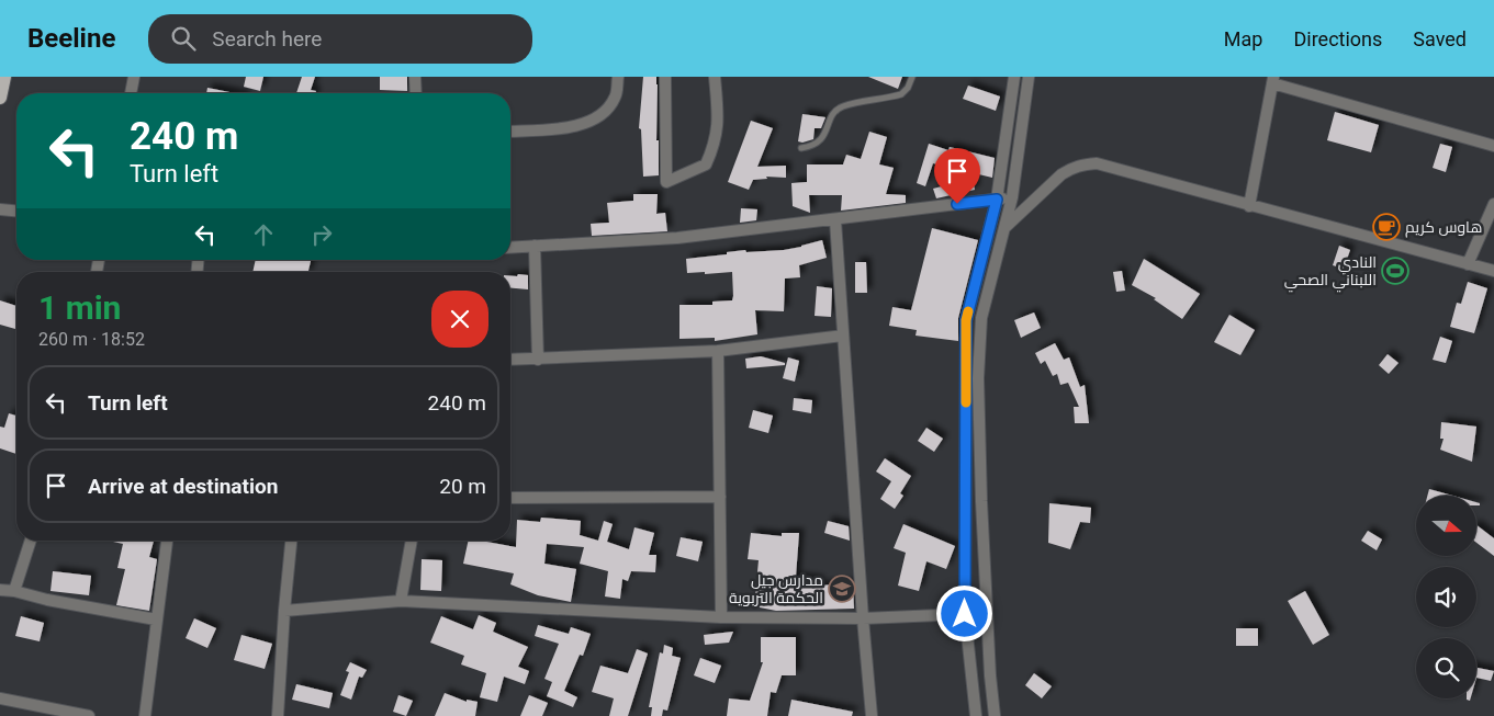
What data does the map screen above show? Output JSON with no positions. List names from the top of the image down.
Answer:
{
  "places": {
    "cafe": ["هاوس كريم"],
    "sports": ["النادي اللبناني الصحي"],
    "school or university": ["مدارس جيل الحكمة التربوية"]
  },
  "north": "right",
  "page": {
    "header": "Beeline",
    "search": "Search here",
    "nav": ["Map", "Directions", "Saved"],
    "turn": ["240 m", "Turn left"],
    "heading": ["1 min", "260 m · 18:52"],
    "list": [
      {
        "name": "Turn left",
        "value": "240 m"
      },
      {
        "name": "Arrive at destination",
        "value": "20 m"
      }
    ]
  }
}
